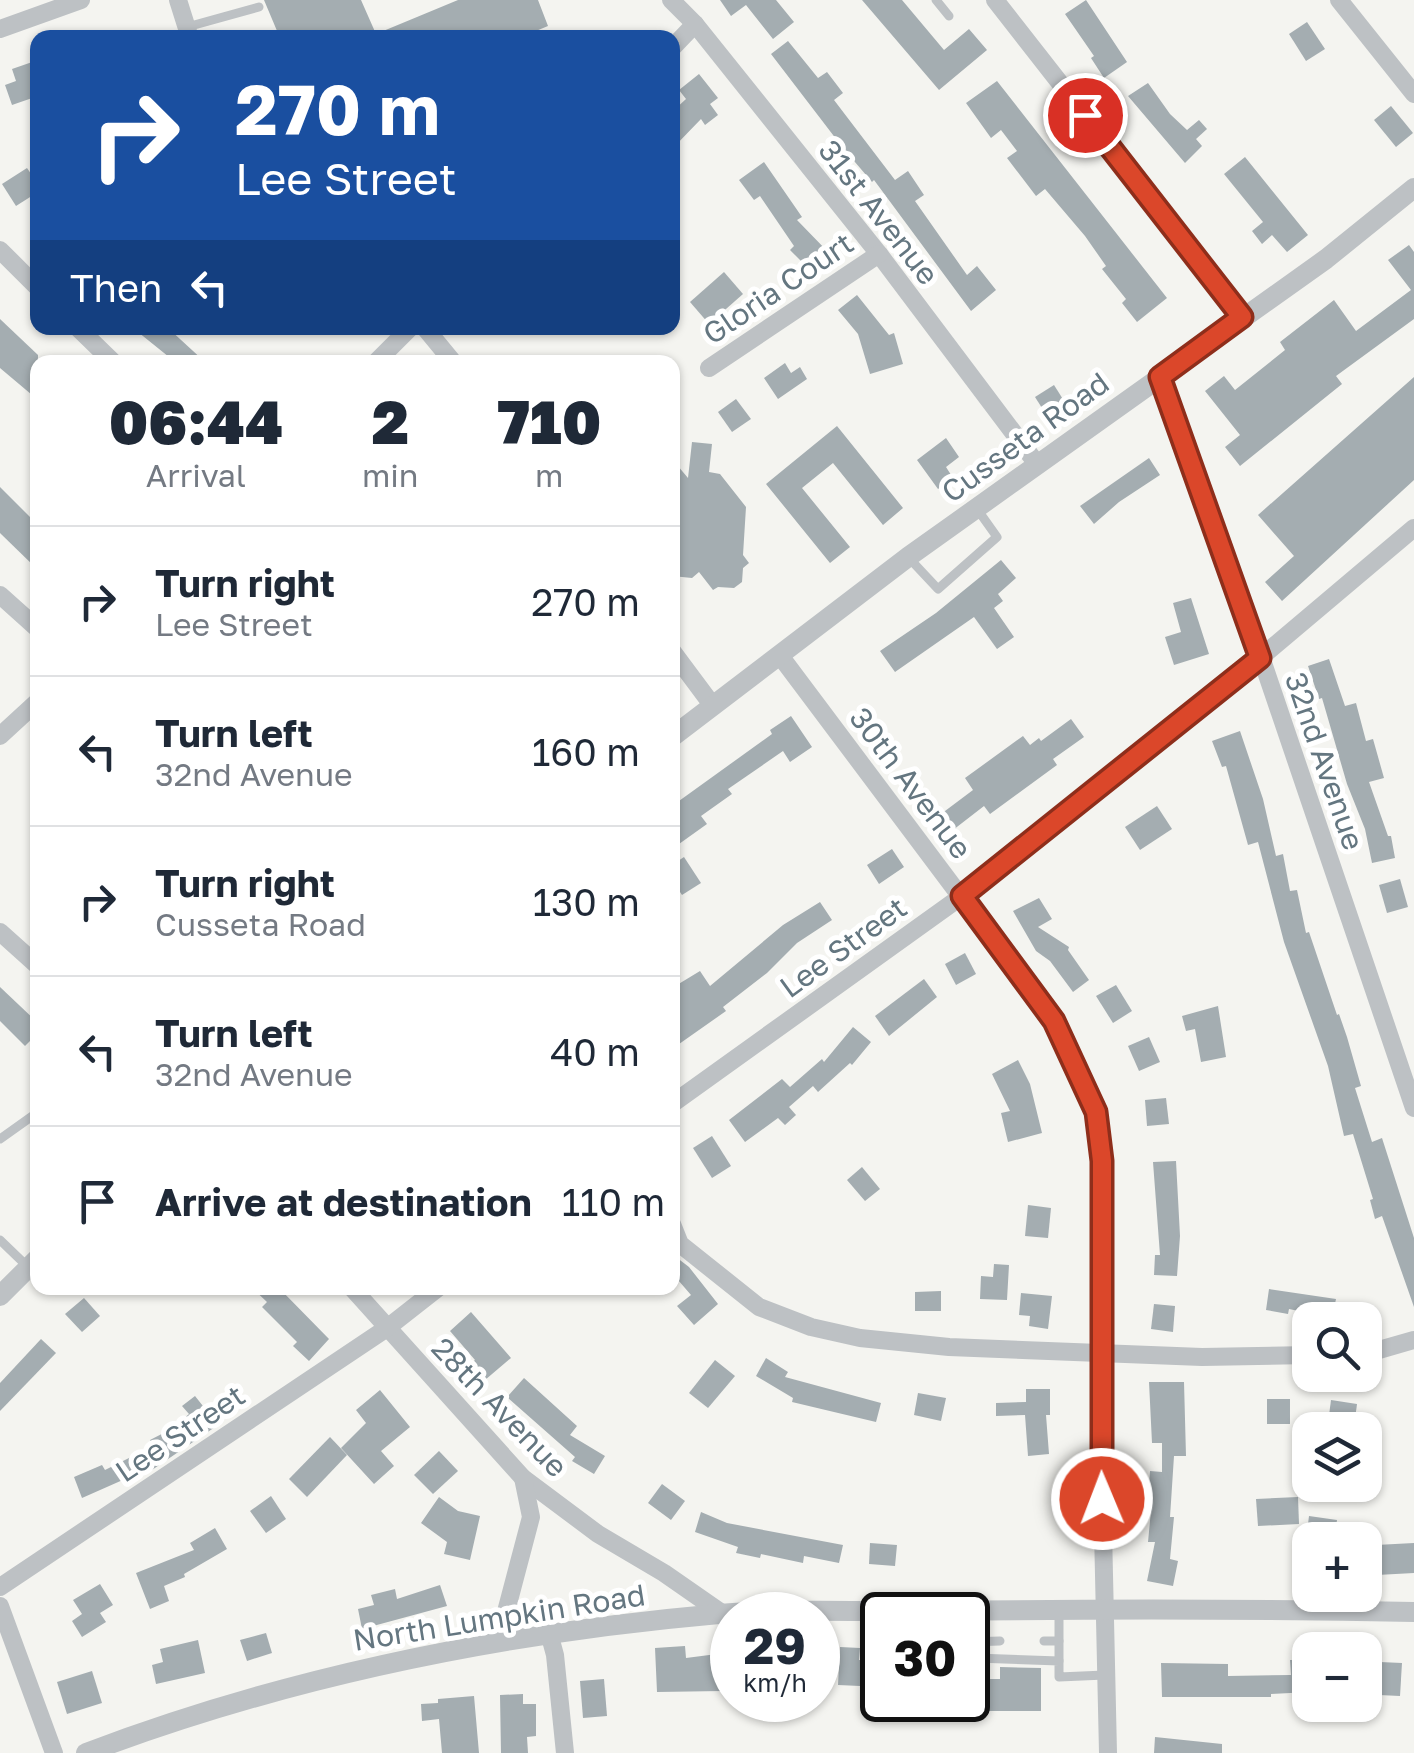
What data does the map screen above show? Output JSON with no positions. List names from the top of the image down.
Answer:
{
  "streets": {
    "street": [
      "31st Avenue",
      "Gloria Court",
      "Cusseta Road",
      "32nd Avenue",
      "30th Avenue",
      "Lee Street",
      "28th Avenue",
      "North Lumpkin Road"
    ]
  },
  "crossings": [
    ["31st Avenue", "Gloria Court"],
    ["31st Avenue", "Cusseta Road"],
    ["Cusseta Road", "32nd Avenue"],
    ["Cusseta Road", "30th Avenue"],
    ["32nd Avenue", "Lee Street"],
    ["30th Avenue", "Lee Street"],
    ["30th Avenue", "North Lumpkin Road"],
    ["Lee Street", "28th Avenue"]
  ],
  "page": {
    "turn": ["270 m", "Lee Street"],
    "then": "Then",
    "eta": [
      "06:44",
      "Arrival",
      "2",
      "min",
      "710",
      "m"
    ],
    "list": [
      {
        "name": "Turn right",
        "note": "Lee Street",
        "value": "270 m"
      },
      {
        "name": "Turn left",
        "note": "32nd Avenue",
        "value": "160 m"
      },
      {
        "name": "Turn right",
        "note": "Cusseta Road",
        "value": "130 m"
      },
      {
        "name": "Turn left",
        "note": "32nd Avenue",
        "value": "40 m"
      },
      {
        "name": "Arrive at destination",
        "value": "110 m"
      }
    ],
    "map_buttons": ["+", "−"],
    "speed": "29 km/h",
    "limit": "30"
  }
}
